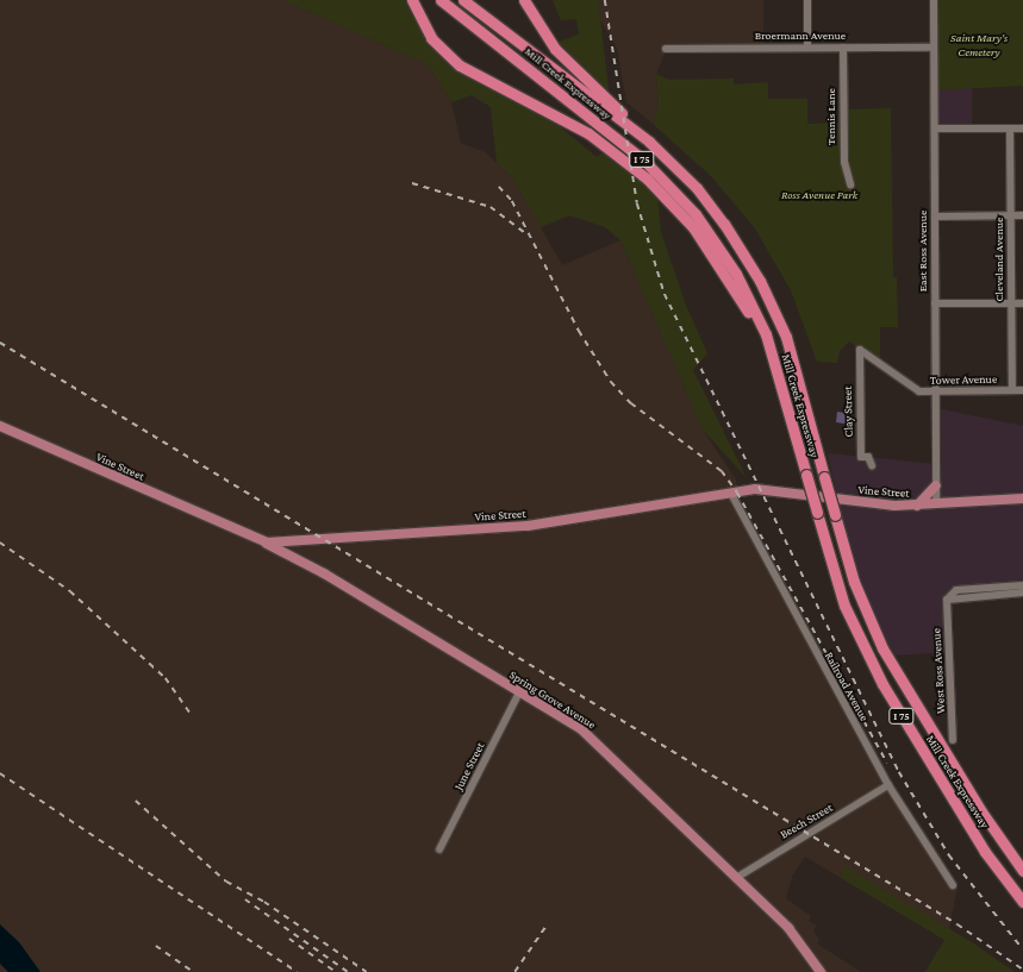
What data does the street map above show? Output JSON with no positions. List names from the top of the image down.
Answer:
{
  "streets": {
    "highway": ["Mill Creek Expressway", "I 75"],
    "main road": ["Vine Street", "Spring Grove Avenue"],
    "street": [
      "Broermann Avenue",
      "Tennis Lane",
      "East Ross Avenue",
      "Cleveland Avenue",
      "Tower Avenue",
      "Clay Street",
      "West Ross Avenue",
      "Railroad Avenue",
      "June Street",
      "Beech Street"
    ]
  },
  "crossings": [
    ["Broermann Avenue", "Tennis Lane"],
    ["Broermann Avenue", "East Ross Avenue"],
    ["East Ross Avenue", "Tower Avenue"],
    ["East Ross Avenue", "Vine Street"],
    ["Cleveland Avenue", "Tower Avenue"],
    ["Tower Avenue", "Clay Street"],
    ["Vine Street", "Railroad Avenue"],
    ["Vine Street", "Spring Grove Avenue"],
    ["Railroad Avenue", "Beech Street"],
    ["Spring Grove Avenue", "June Street"],
    ["Spring Grove Avenue", "Beech Street"]
  ],
  "parks": ["Saint Mary’s Cemetery", "Ross Avenue Park"]
}
